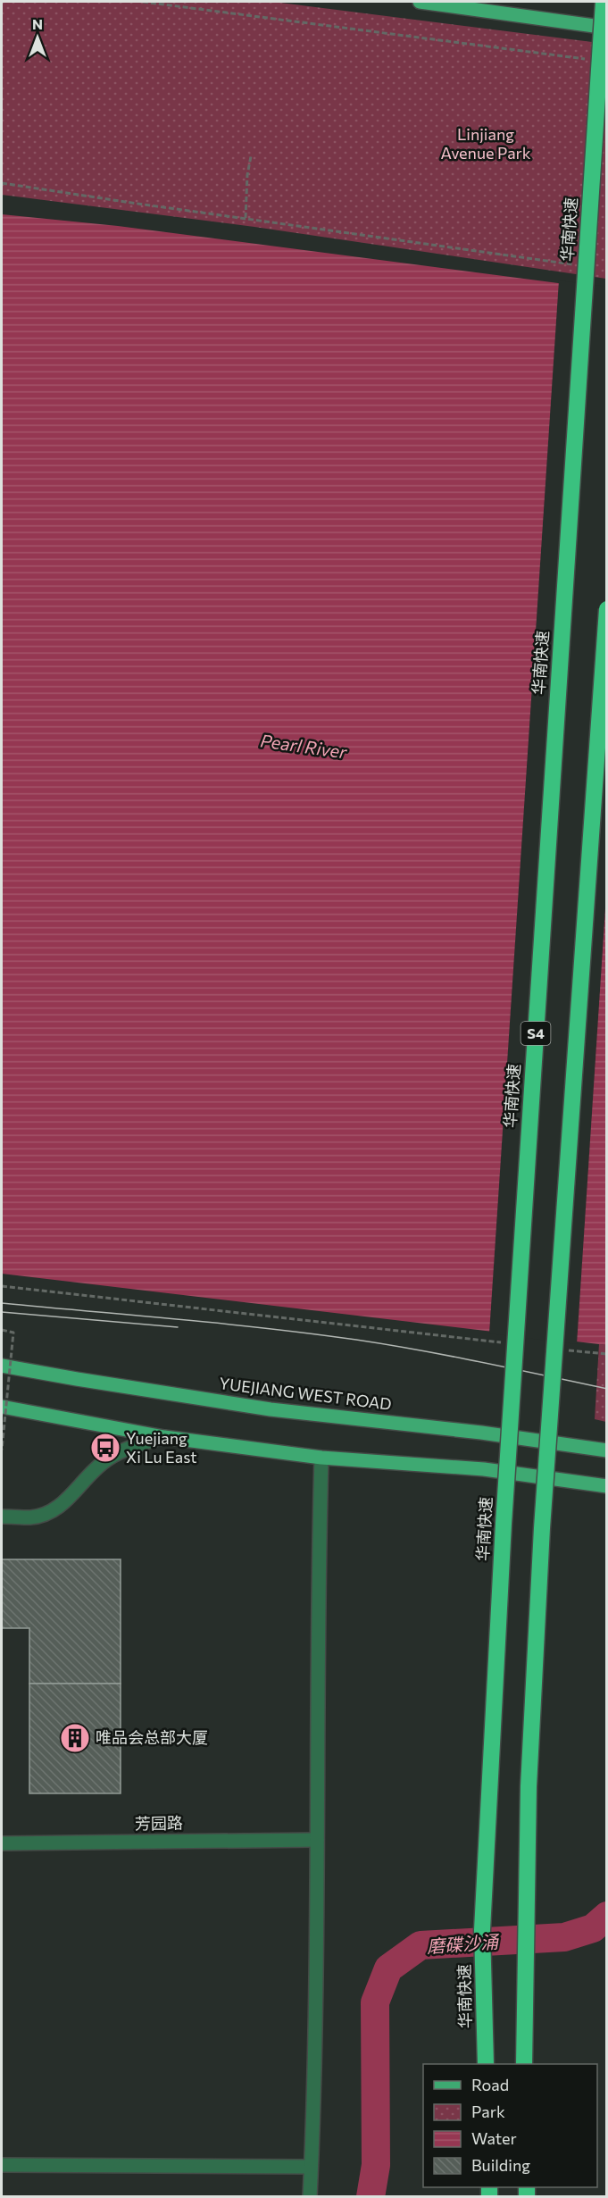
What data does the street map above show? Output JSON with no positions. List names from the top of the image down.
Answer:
{
  "streets": {
    "highway": ["华南快速", "S4"],
    "main road": ["YUEJIANG WEST ROAD"],
    "street": ["芳园路"]
  },
  "water": ["Pearl River", "磨碟沙涌"],
  "parks": ["Linjiang Avenue Park"],
  "places": {
    "bus stop": ["Yuejiang Xi Lu East"],
    "building": ["唯品会总部大厦"]
  },
  "legend": [
    "Road",
    "Park",
    "Water",
    "Building"
  ],
  "north": "top"
}
